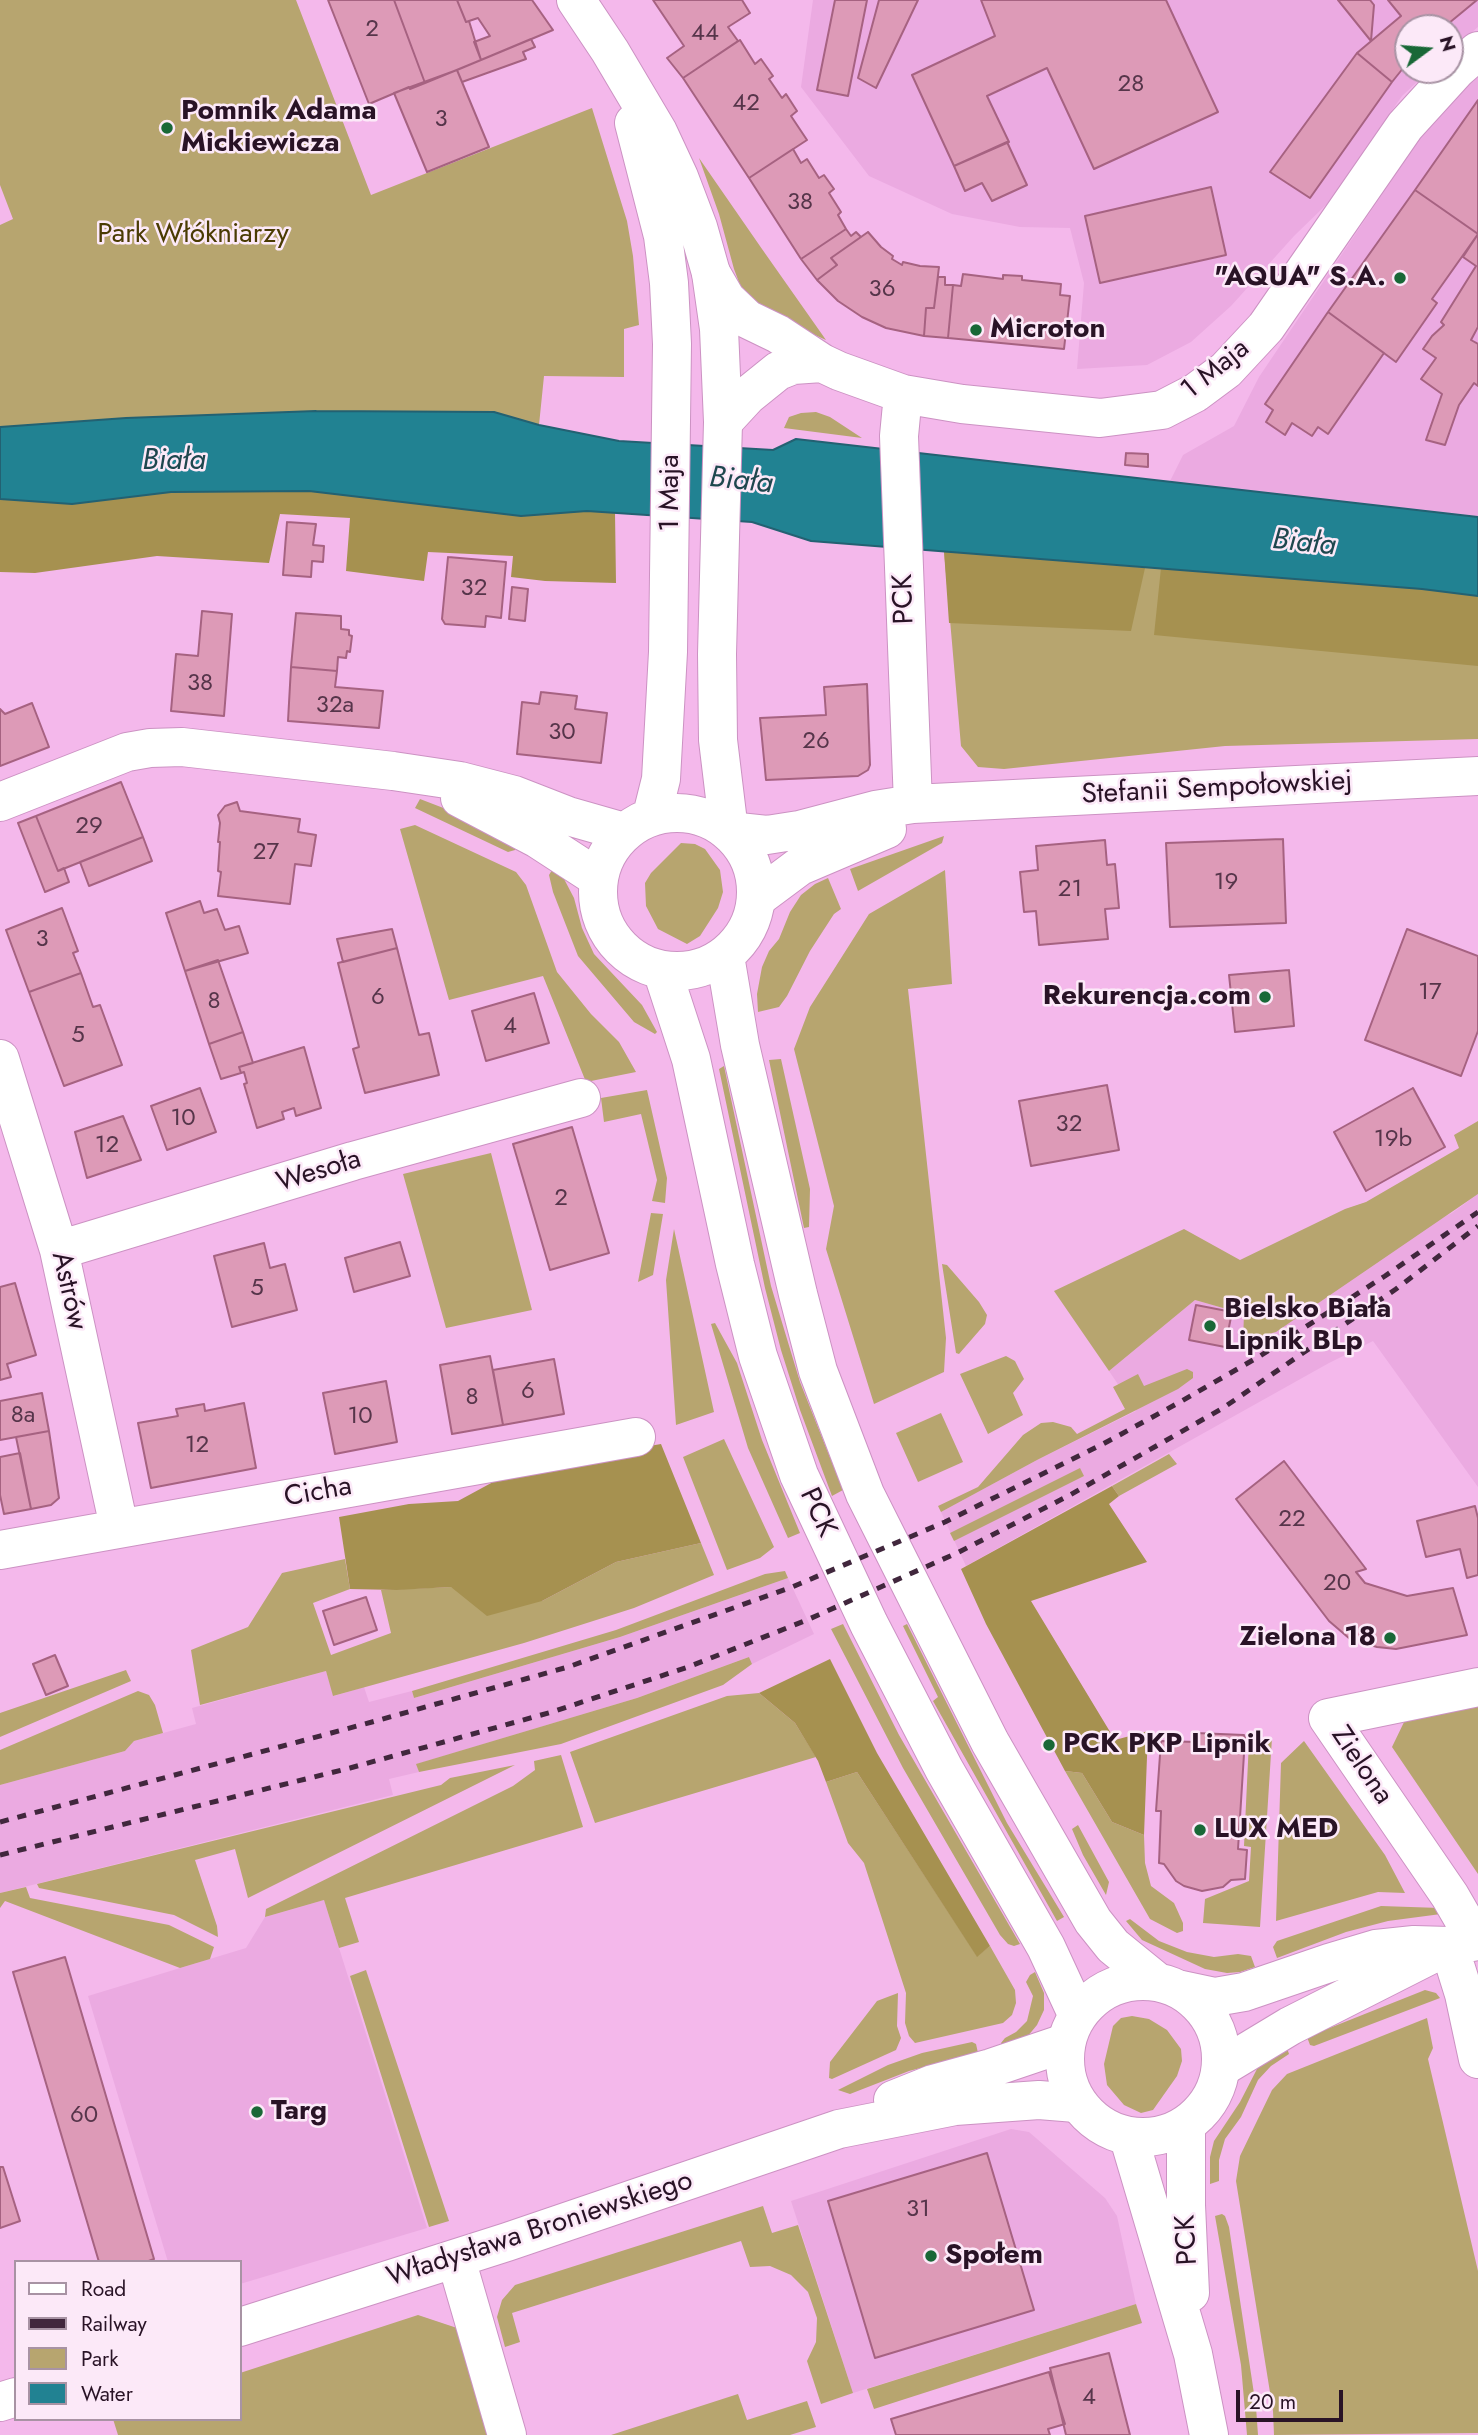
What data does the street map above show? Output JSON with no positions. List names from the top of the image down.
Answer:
{
  "streets": {
    "street": [
      "1 Maja",
      "PCK",
      "Stefanii Sempołowskiej",
      "Wesoła",
      "Astrów",
      "Cicha",
      "Zielona",
      "Władysława Broniewskiego"
    ]
  },
  "crossings": [
    ["1 Maja", "PCK"],
    ["1 Maja", "Stefanii Sempołowskiej"],
    ["PCK", "Stefanii Sempołowskiej"],
    ["PCK", "Władysława Broniewskiego"],
    ["Wesoła", "Astrów"],
    ["Astrów", "Cicha"]
  ],
  "water": ["Biała"],
  "parks": ["Park Włókniarzy"],
  "places": [
    "Pomnik Adama Mickiewicza",
    "\"AQUA\" S.A.",
    "Microton",
    "Rekurencja.com",
    "Bielsko Biała Lipnik BLp",
    "Zielona 18",
    "PCK PKP Lipnik",
    "LUX MED",
    "Targ",
    "Społem"
  ],
  "house_numbers": [
    "2",
    "44",
    "28",
    "42",
    "3",
    "38",
    "36",
    "32",
    "38",
    "32a",
    "30",
    "26",
    "29",
    "27",
    "19",
    "21",
    "3",
    "17",
    "6",
    "8",
    "4",
    "5",
    "10",
    "32",
    "19b",
    "12",
    "2",
    "5",
    "6",
    "8",
    "8a",
    "10",
    "12",
    "22",
    "20",
    "60",
    "31",
    "4"
  ],
  "legend": [
    "Road",
    "Railway",
    "Park",
    "Water"
  ],
  "scale_bar": "20 m",
  "north": "right"
}
